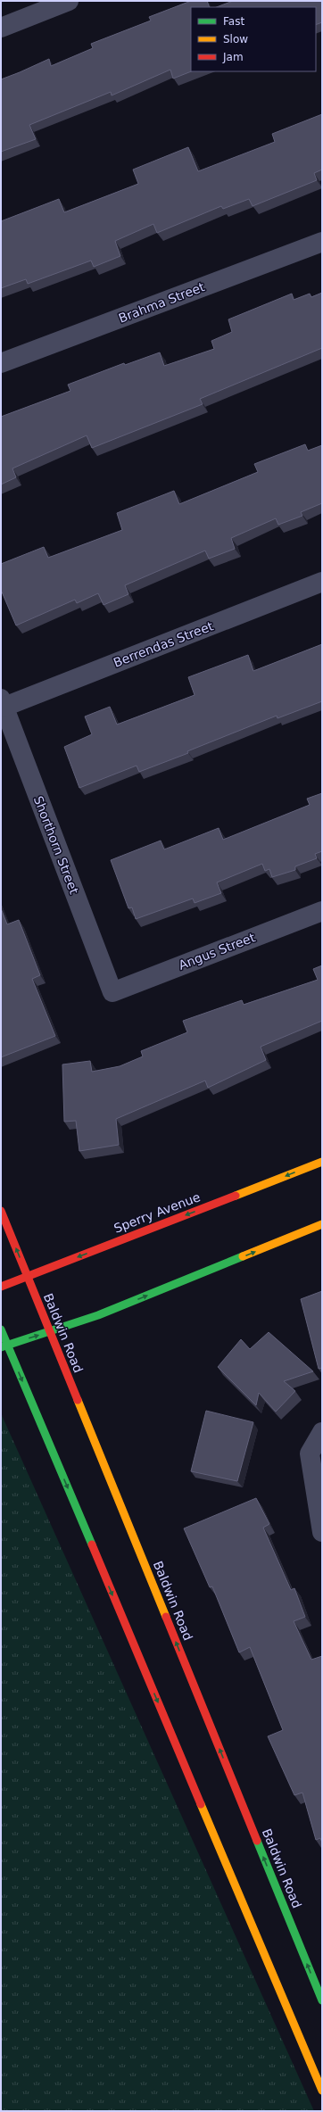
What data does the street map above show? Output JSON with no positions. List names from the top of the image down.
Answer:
{
  "streets": {
    "main road": ["Sperry Avenue", "Baldwin Road"],
    "street": [
      "Brahma Street",
      "Berrendas Street",
      "Shorthorn Street",
      "Angus Street"
    ]
  },
  "crossings": [
    ["Berrendas Street", "Shorthorn Street"],
    ["Shorthorn Street", "Angus Street"],
    ["Sperry Avenue", "Baldwin Road"]
  ],
  "legend": ["Fast", "Slow", "Jam"]
}
